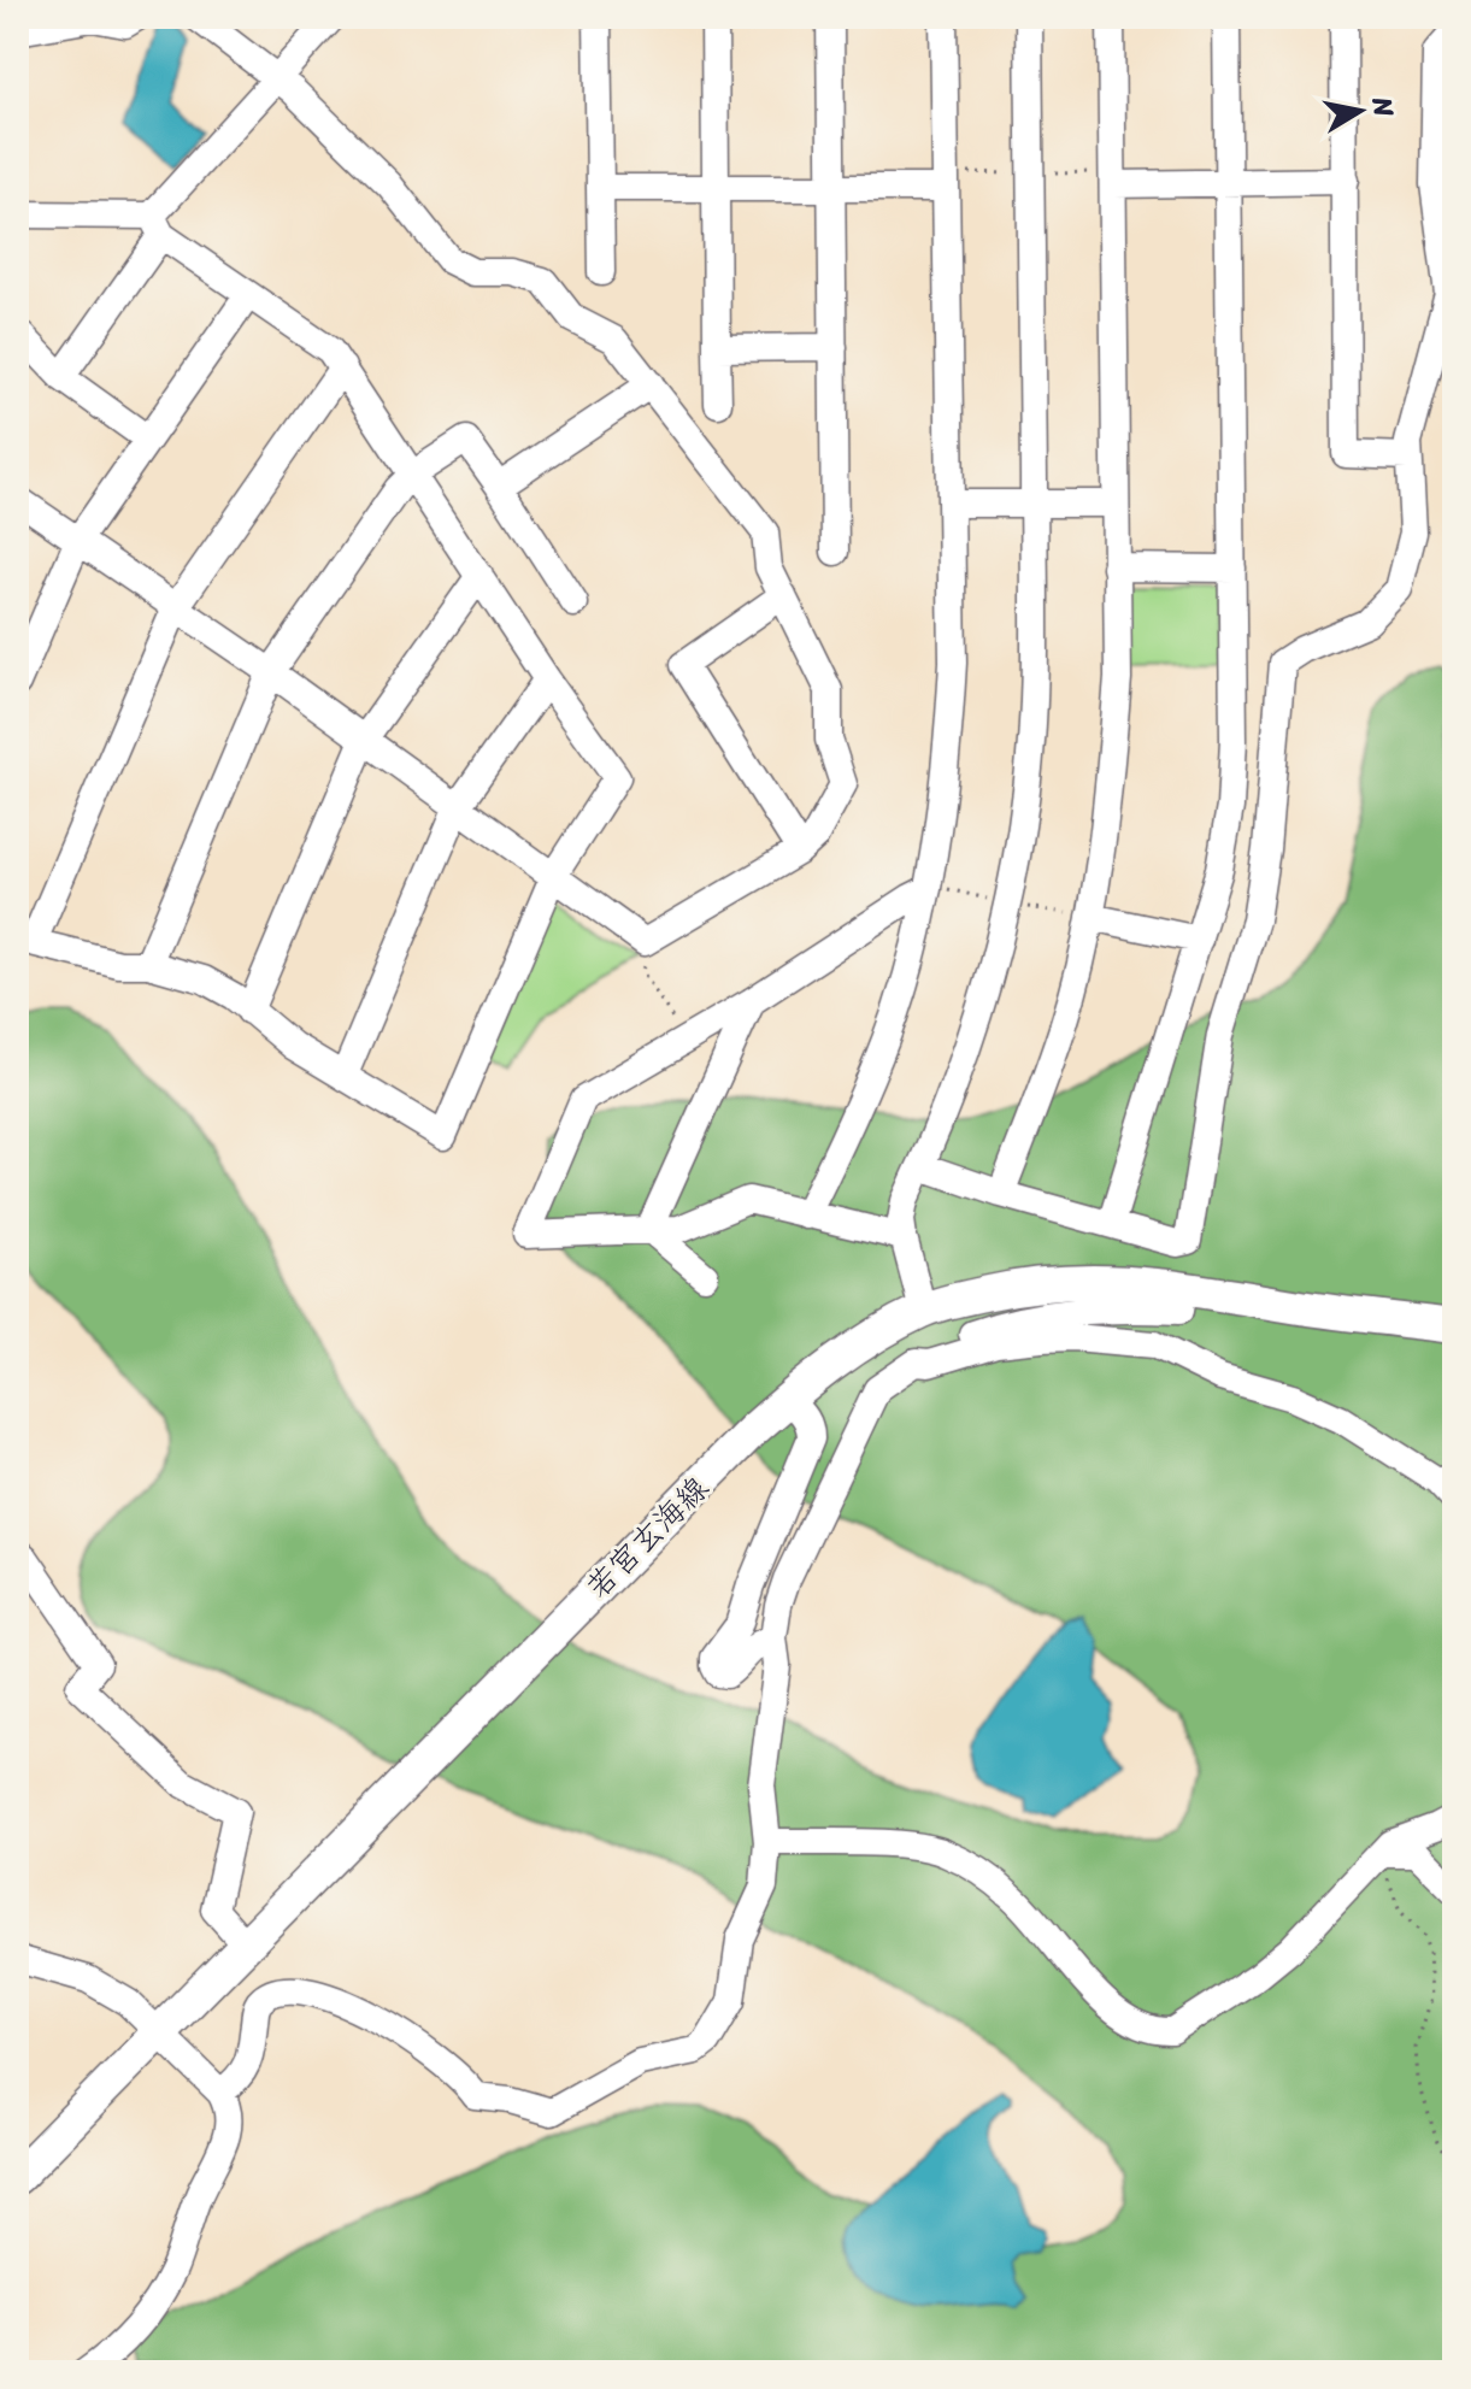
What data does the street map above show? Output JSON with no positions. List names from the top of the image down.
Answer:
{
  "streets": {
    "main road": ["若宮玄海線"]
  },
  "north": "right"
}
